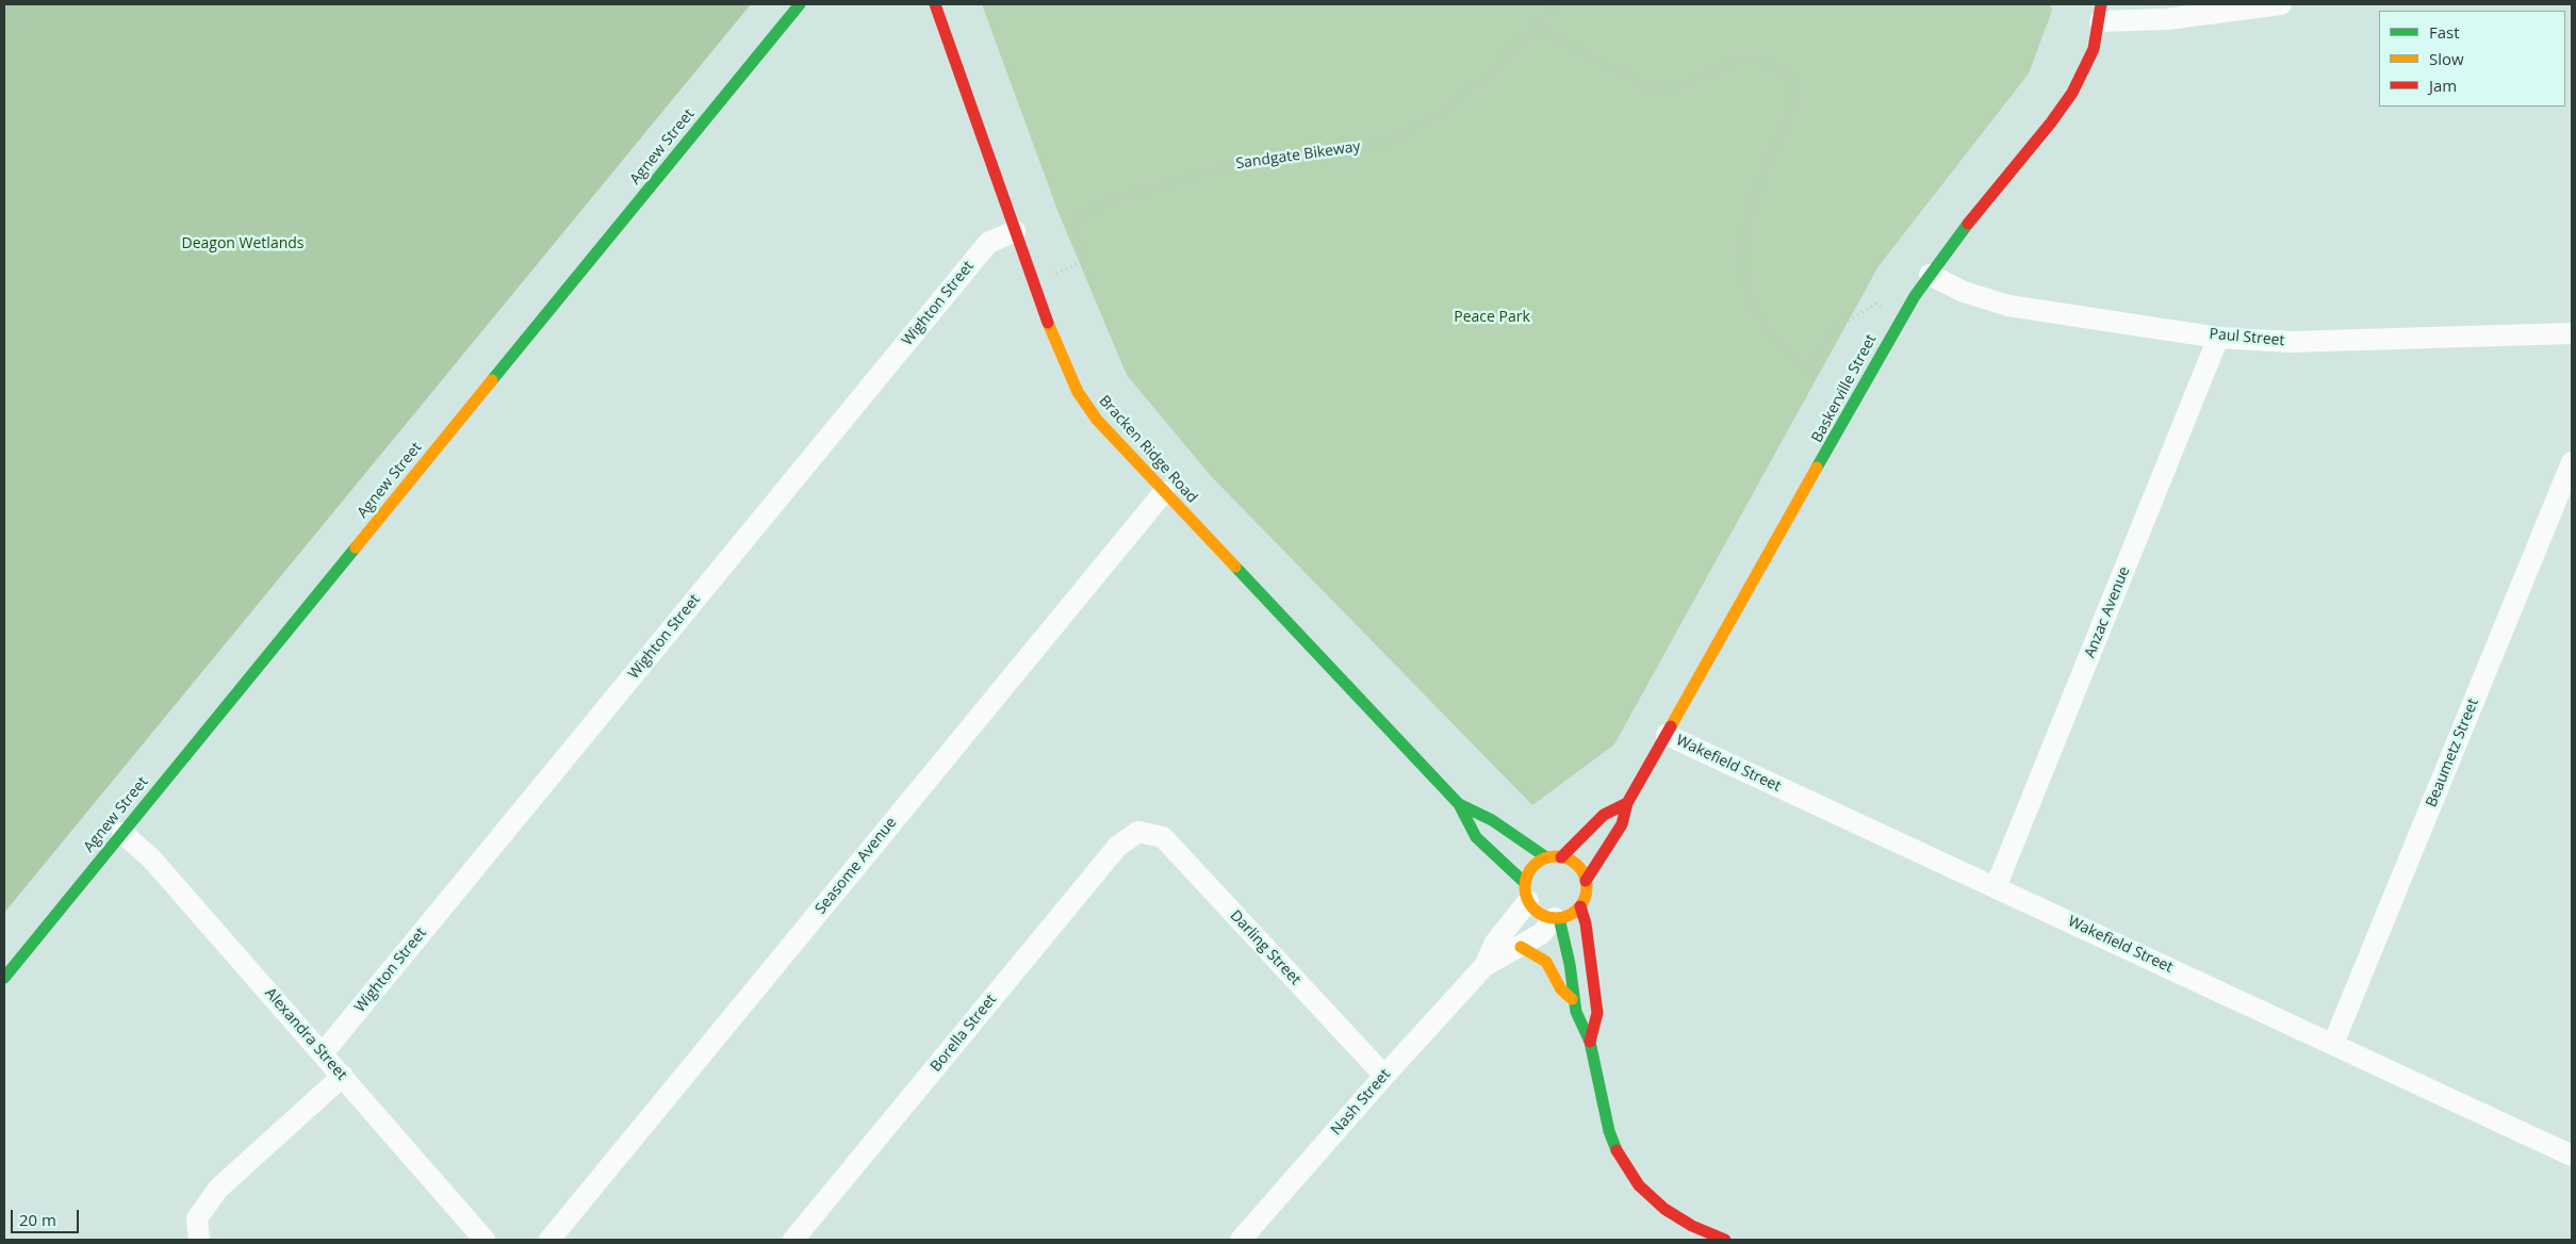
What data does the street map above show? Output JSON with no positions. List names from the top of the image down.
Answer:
{
  "streets": {
    "street": [
      "Agnew Street",
      "Wighton Street",
      "Paul Street",
      "Baskerville Street",
      "Bracken Ridge Road",
      "Anzac Avenue",
      "Beaumetz Street",
      "Wakefield Street",
      "Seasome Avenue",
      "Darling Street",
      "Borella Street",
      "Alexandra Street",
      "Nash Street"
    ],
    "path": ["Sandgate Bikeway"]
  },
  "crossings": [
    ["Agnew Street", "Alexandra Street"],
    ["Wighton Street", "Bracken Ridge Road"],
    ["Wighton Street", "Alexandra Street"],
    ["Paul Street", "Baskerville Street"],
    ["Paul Street", "Anzac Avenue"],
    ["Baskerville Street", "Bracken Ridge Road"],
    ["Baskerville Street", "Wakefield Street"],
    ["Baskerville Street", "Nash Street"],
    ["Bracken Ridge Road", "Seasome Avenue"],
    ["Bracken Ridge Road", "Nash Street"],
    ["Anzac Avenue", "Wakefield Street"],
    ["Beaumetz Street", "Wakefield Street"],
    ["Darling Street", "Borella Street"],
    ["Darling Street", "Nash Street"]
  ],
  "parks": ["Deagon Wetlands", "Peace Park"],
  "legend": ["Fast", "Slow", "Jam"],
  "scale_bar": "20 m"
}
